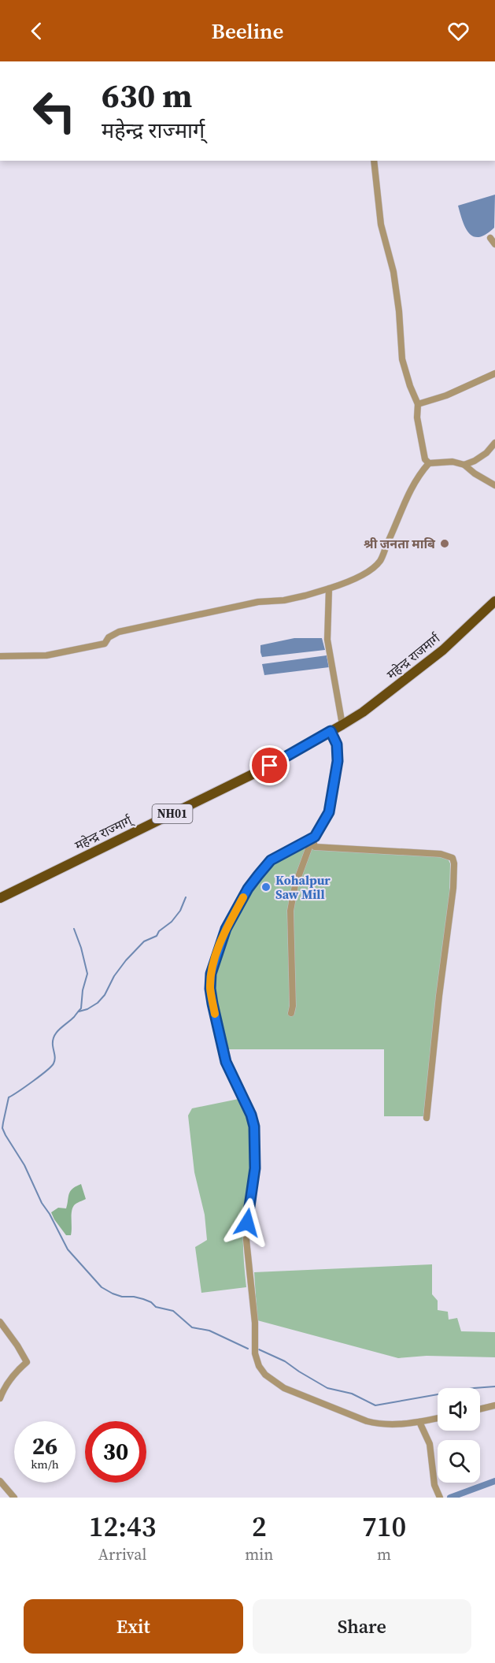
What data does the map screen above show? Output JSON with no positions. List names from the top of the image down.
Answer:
{
  "streets": {
    "highway": ["महेन्द्र राजमार्ग", "NH01", "महेन्द्र राज्मार्ग्"]
  },
  "crossings": [
    ["महेन्द्र राजमार्ग", "महेन्द्र राज्मार्ग्"]
  ],
  "places": ["श्री जनता माबि", "Kohalpur Saw Mill"],
  "page": {
    "header": "Beeline",
    "turn": ["630 m", "महेन्द्र राज्मार्ग्"],
    "speed": "26 km/h",
    "limit": "30",
    "eta": [
      "12:43",
      "Arrival",
      "2",
      "min",
      "710",
      "m"
    ],
    "buttons": ["Exit", "Share"]
  }
}
